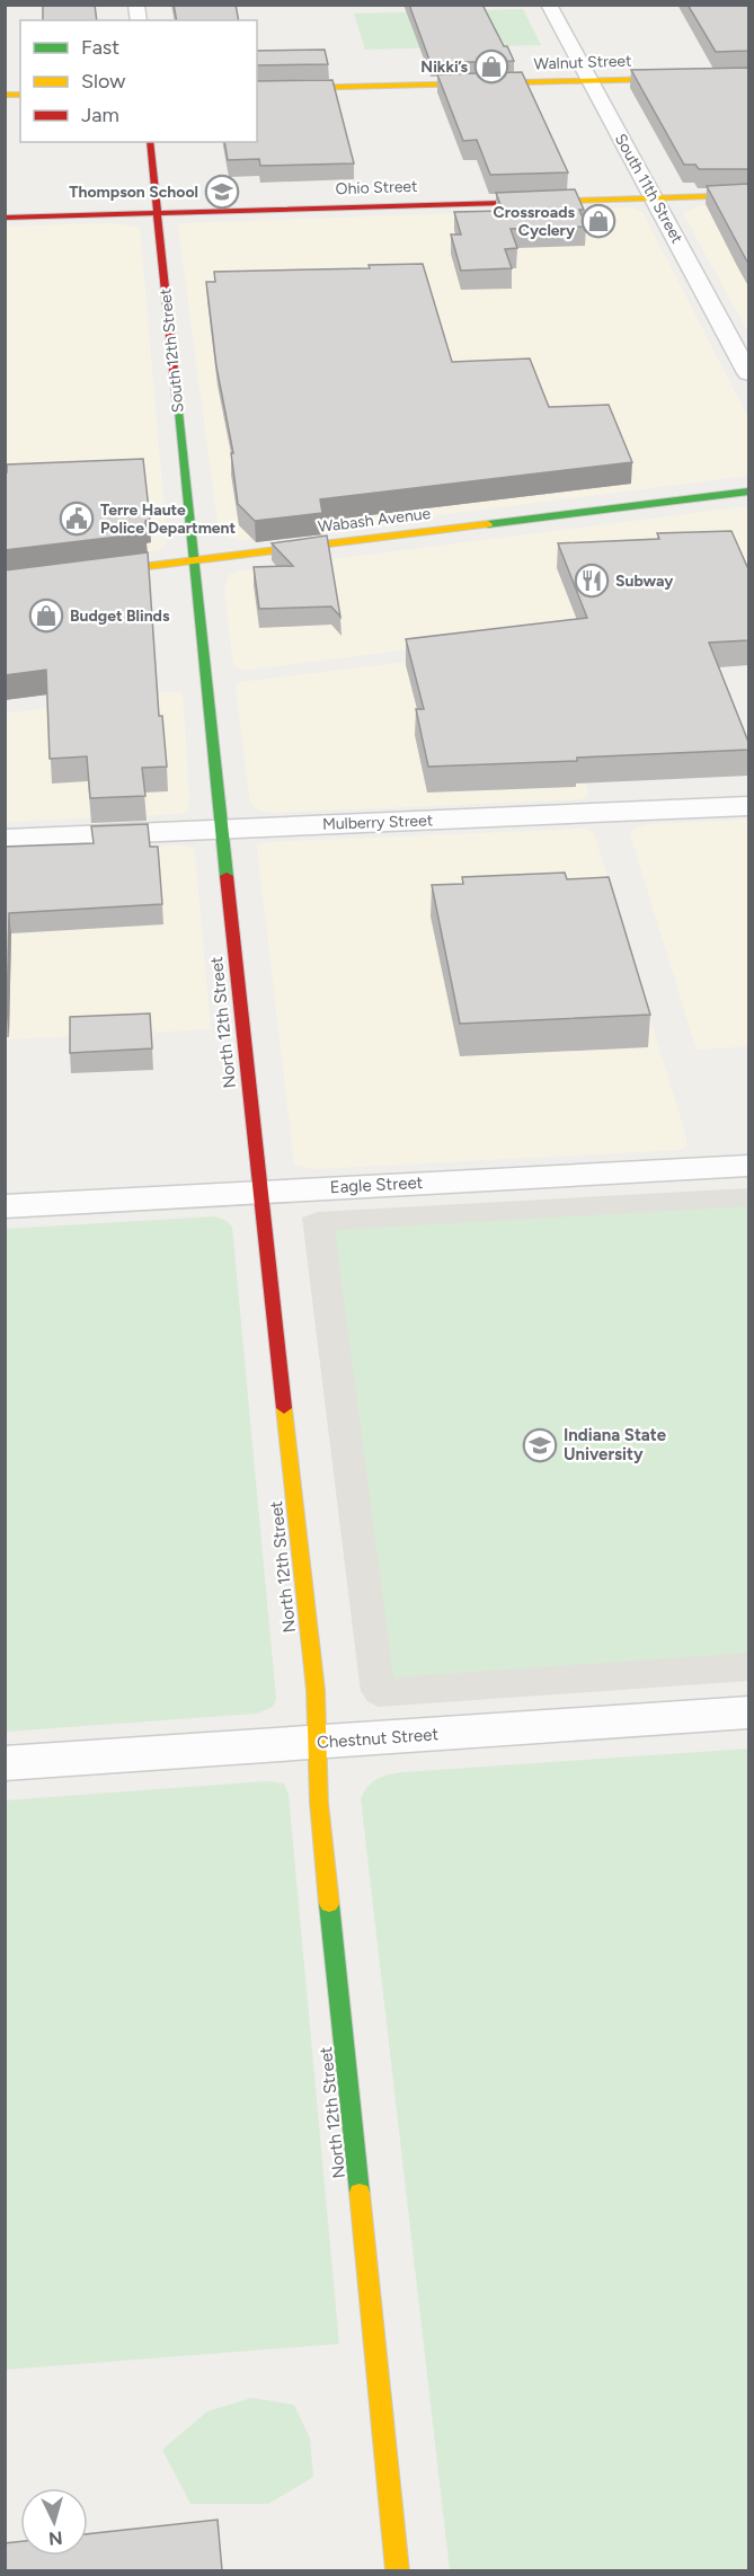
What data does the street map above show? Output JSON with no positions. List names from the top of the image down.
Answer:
{
  "streets": {
    "street": [
      "Walnut Street",
      "Ohio Street",
      "South 11th Street",
      "South 12th Street",
      "Wabash Avenue",
      "Mulberry Street",
      "North 12th Street",
      "Eagle Street",
      "Chestnut Street"
    ]
  },
  "crossings": [
    ["Walnut Street", "South 11th Street"],
    ["Ohio Street", "South 11th Street"],
    ["Ohio Street", "South 12th Street"],
    ["South 12th Street", "Wabash Avenue"],
    ["South 12th Street", "North 12th Street"],
    ["Wabash Avenue", "North 12th Street"],
    ["Mulberry Street", "North 12th Street"],
    ["North 12th Street", "Eagle Street"],
    ["North 12th Street", "Chestnut Street"]
  ],
  "places": {
    "shop": ["Nikki’s", "Crossroads Cyclery", "Budget Blinds"],
    "school or university": ["Thompson School", "Indiana State University"],
    "public building": ["Terre Haute Police Department"],
    "restaurant": ["Subway"]
  },
  "legend": ["Fast", "Slow", "Jam"],
  "north": "bottom"
}
